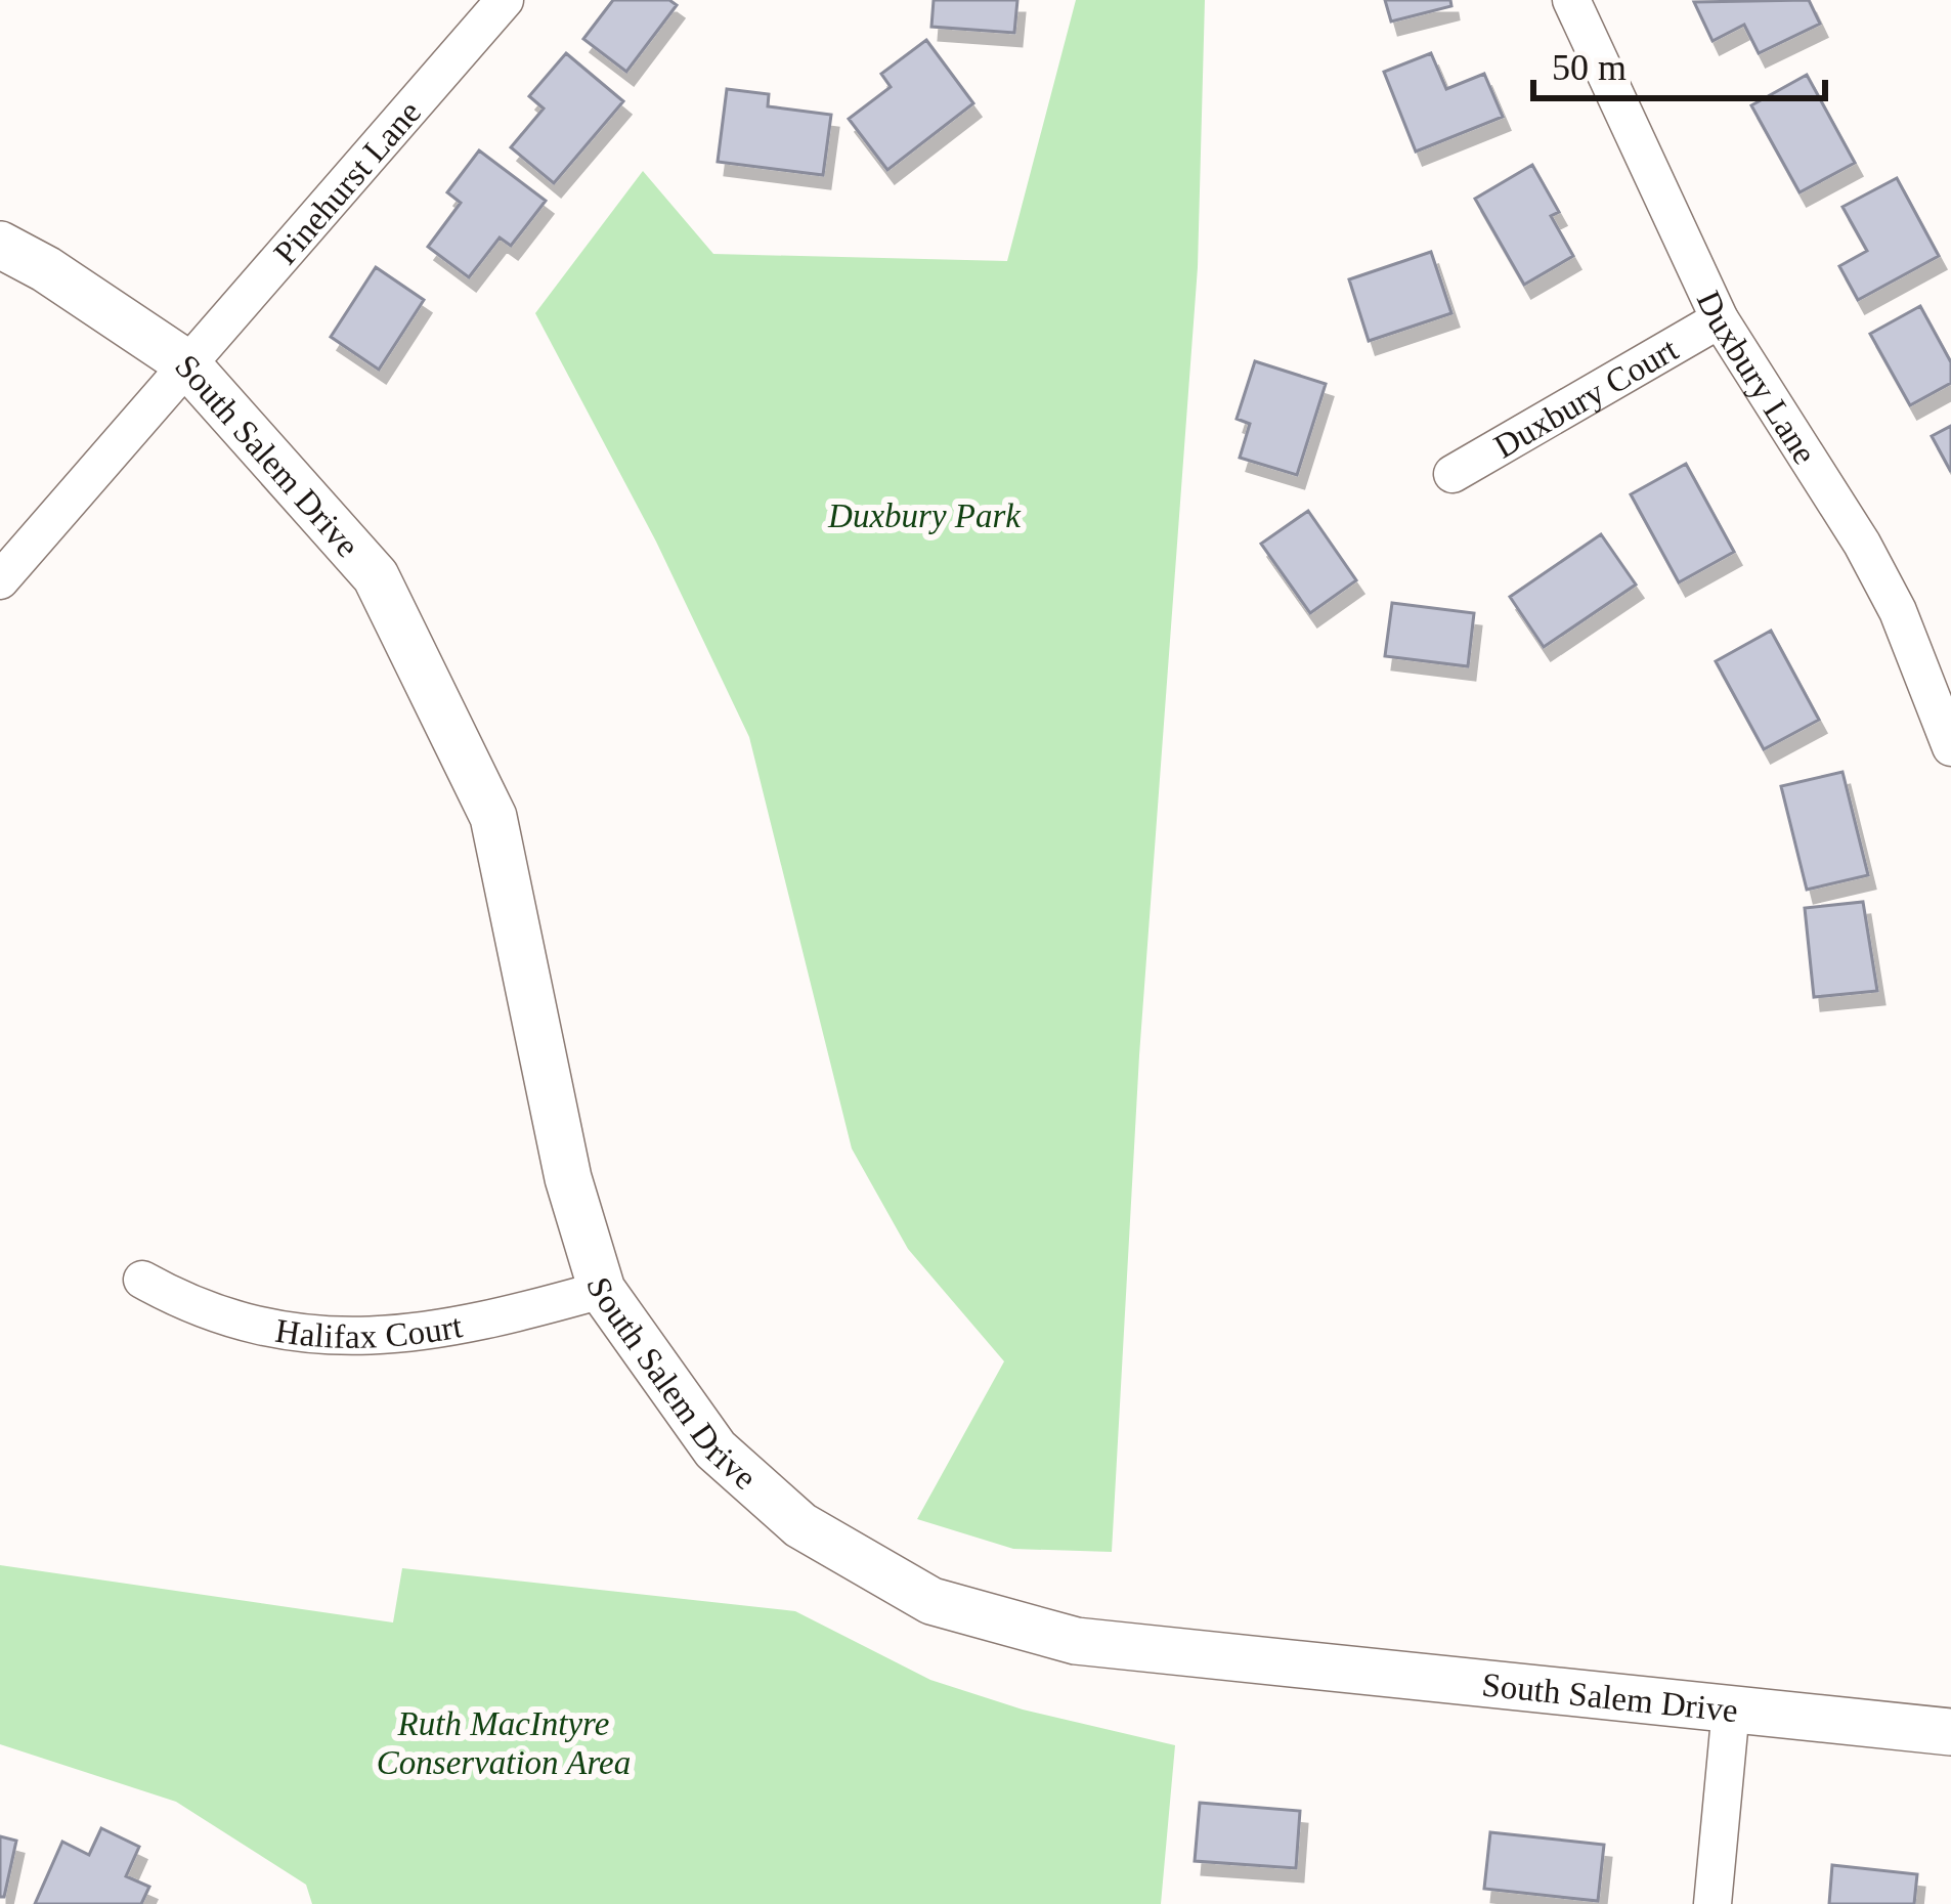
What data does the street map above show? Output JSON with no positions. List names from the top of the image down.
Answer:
{
  "streets": {
    "street": [
      "Pinehurst Lane",
      "Duxbury Lane",
      "Duxbury Court",
      "South Salem Drive",
      "Halifax Court"
    ]
  },
  "crossings": [
    ["Pinehurst Lane", "South Salem Drive"],
    ["Duxbury Lane", "Duxbury Court"],
    ["South Salem Drive", "Halifax Court"]
  ],
  "parks": ["Duxbury Park", "Ruth MacIntyre Conservation Area"],
  "scale_bar": "50 m"
}
